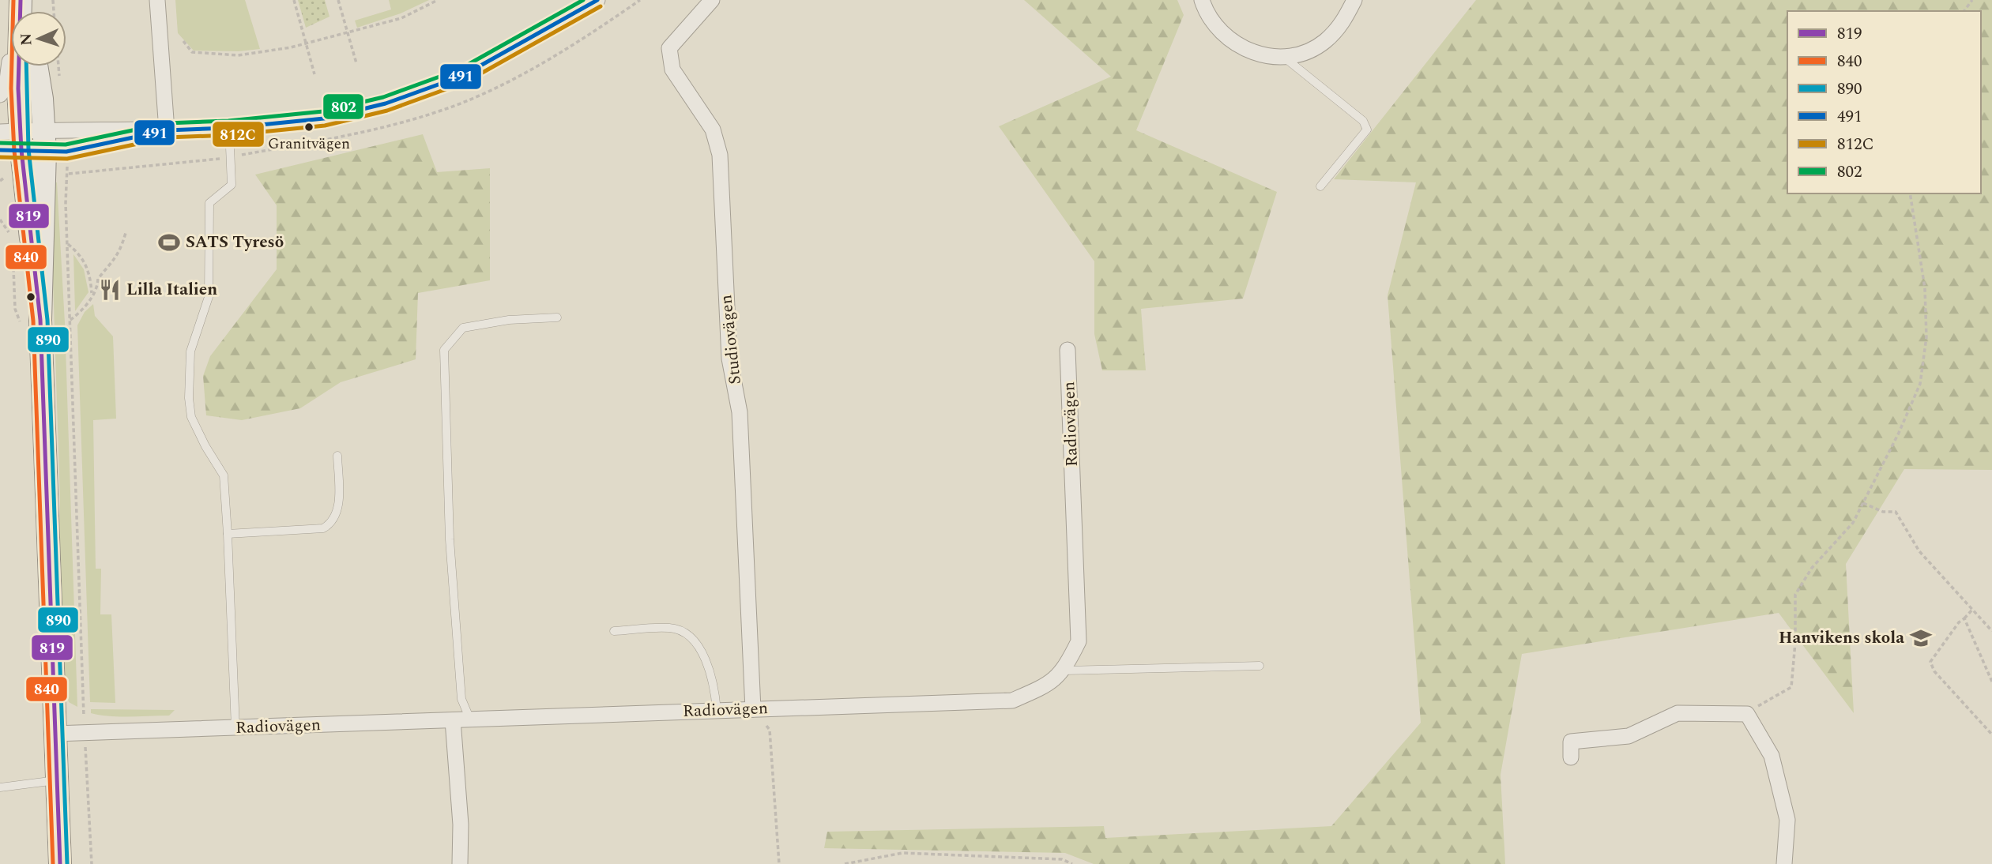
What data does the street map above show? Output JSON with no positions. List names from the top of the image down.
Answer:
{
  "streets": {
    "street": ["Studiovägen", "Radiovägen"]
  },
  "crossings": [
    ["Studiovägen", "Radiovägen"]
  ],
  "places": {
    "other": ["Granitvägen"],
    "sports": ["SATS Tyresö"],
    "restaurant": ["Lilla Italien"],
    "school or university": ["Hanvikens skola"]
  },
  "lines": [
    "transit line 819",
    "transit line 840",
    "transit line 491",
    "transit line 802",
    "transit line 812C",
    "transit line 890"
  ],
  "legend": [
    "819",
    "840",
    "890",
    "491",
    "812C",
    "802"
  ],
  "north": "left"
}
